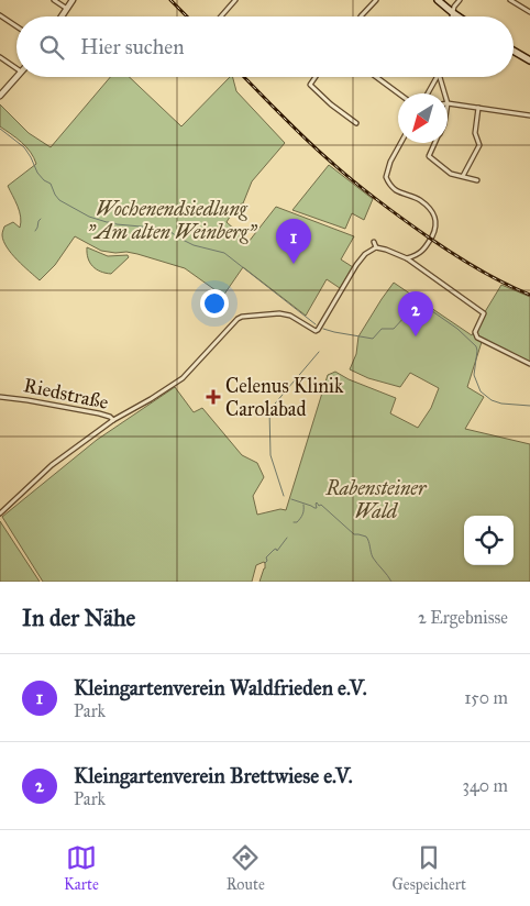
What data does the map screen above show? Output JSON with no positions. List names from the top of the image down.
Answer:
{
  "streets": {
    "street": ["Riedstraße"]
  },
  "parks": ["Wochenendsiedlung \"Am alten Weinberg\"", "Rabensteiner Wald"],
  "places": {
    "health": ["Celenus Klinik Carolabad"]
  },
  "north": "bottom left",
  "page": {
    "search": "Hier suchen",
    "pins": ["1", "2"],
    "heading": ["In der Nähe", "2 Ergebnisse"],
    "list": [
      {
        "mark": "1",
        "name": "Kleingartenverein Waldfrieden e.V.",
        "note": "Park",
        "value": "150 m"
      },
      {
        "mark": "2",
        "name": "Kleingartenverein Brettwiese e.V.",
        "note": "Park",
        "value": "340 m"
      }
    ],
    "nav": ["Karte", "Route", "Gespeichert"]
  }
}
